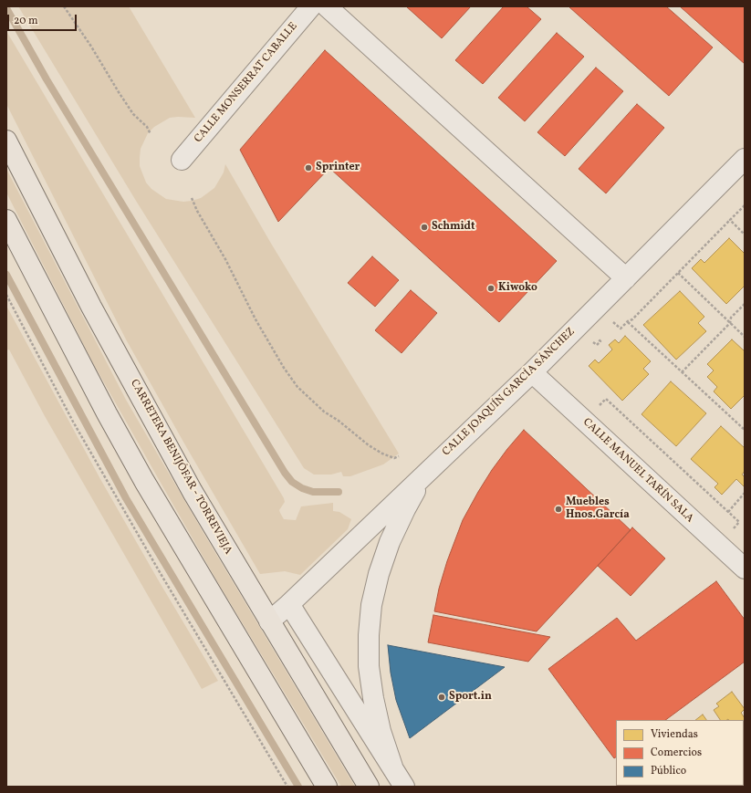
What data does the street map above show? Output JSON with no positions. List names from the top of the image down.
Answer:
{
  "streets": {
    "main road": ["CARRETERA BENIJÓFAR - TORREVIEJA"],
    "street": ["CALLE MONSERRAT CABALLE", "CALLE JOAQUÍN GARCÍA SÁNCHEZ", "CALLE MANUEL TARÍN SALA"]
  },
  "crossings": [
    ["CALLE JOAQUÍN GARCÍA SÁNCHEZ", "CARRETERA BENIJÓFAR - TORREVIEJA"],
    ["CALLE JOAQUÍN GARCÍA SÁNCHEZ", "CALLE MANUEL TARÍN SALA"]
  ],
  "places": [
    "Sprinter",
    "Schmidt",
    "Kiwoko",
    "Muebles Hnos.García",
    "Sport.in"
  ],
  "legend": ["Viviendas", "Comercios", "Público"],
  "scale_bar": "20 m"
}
